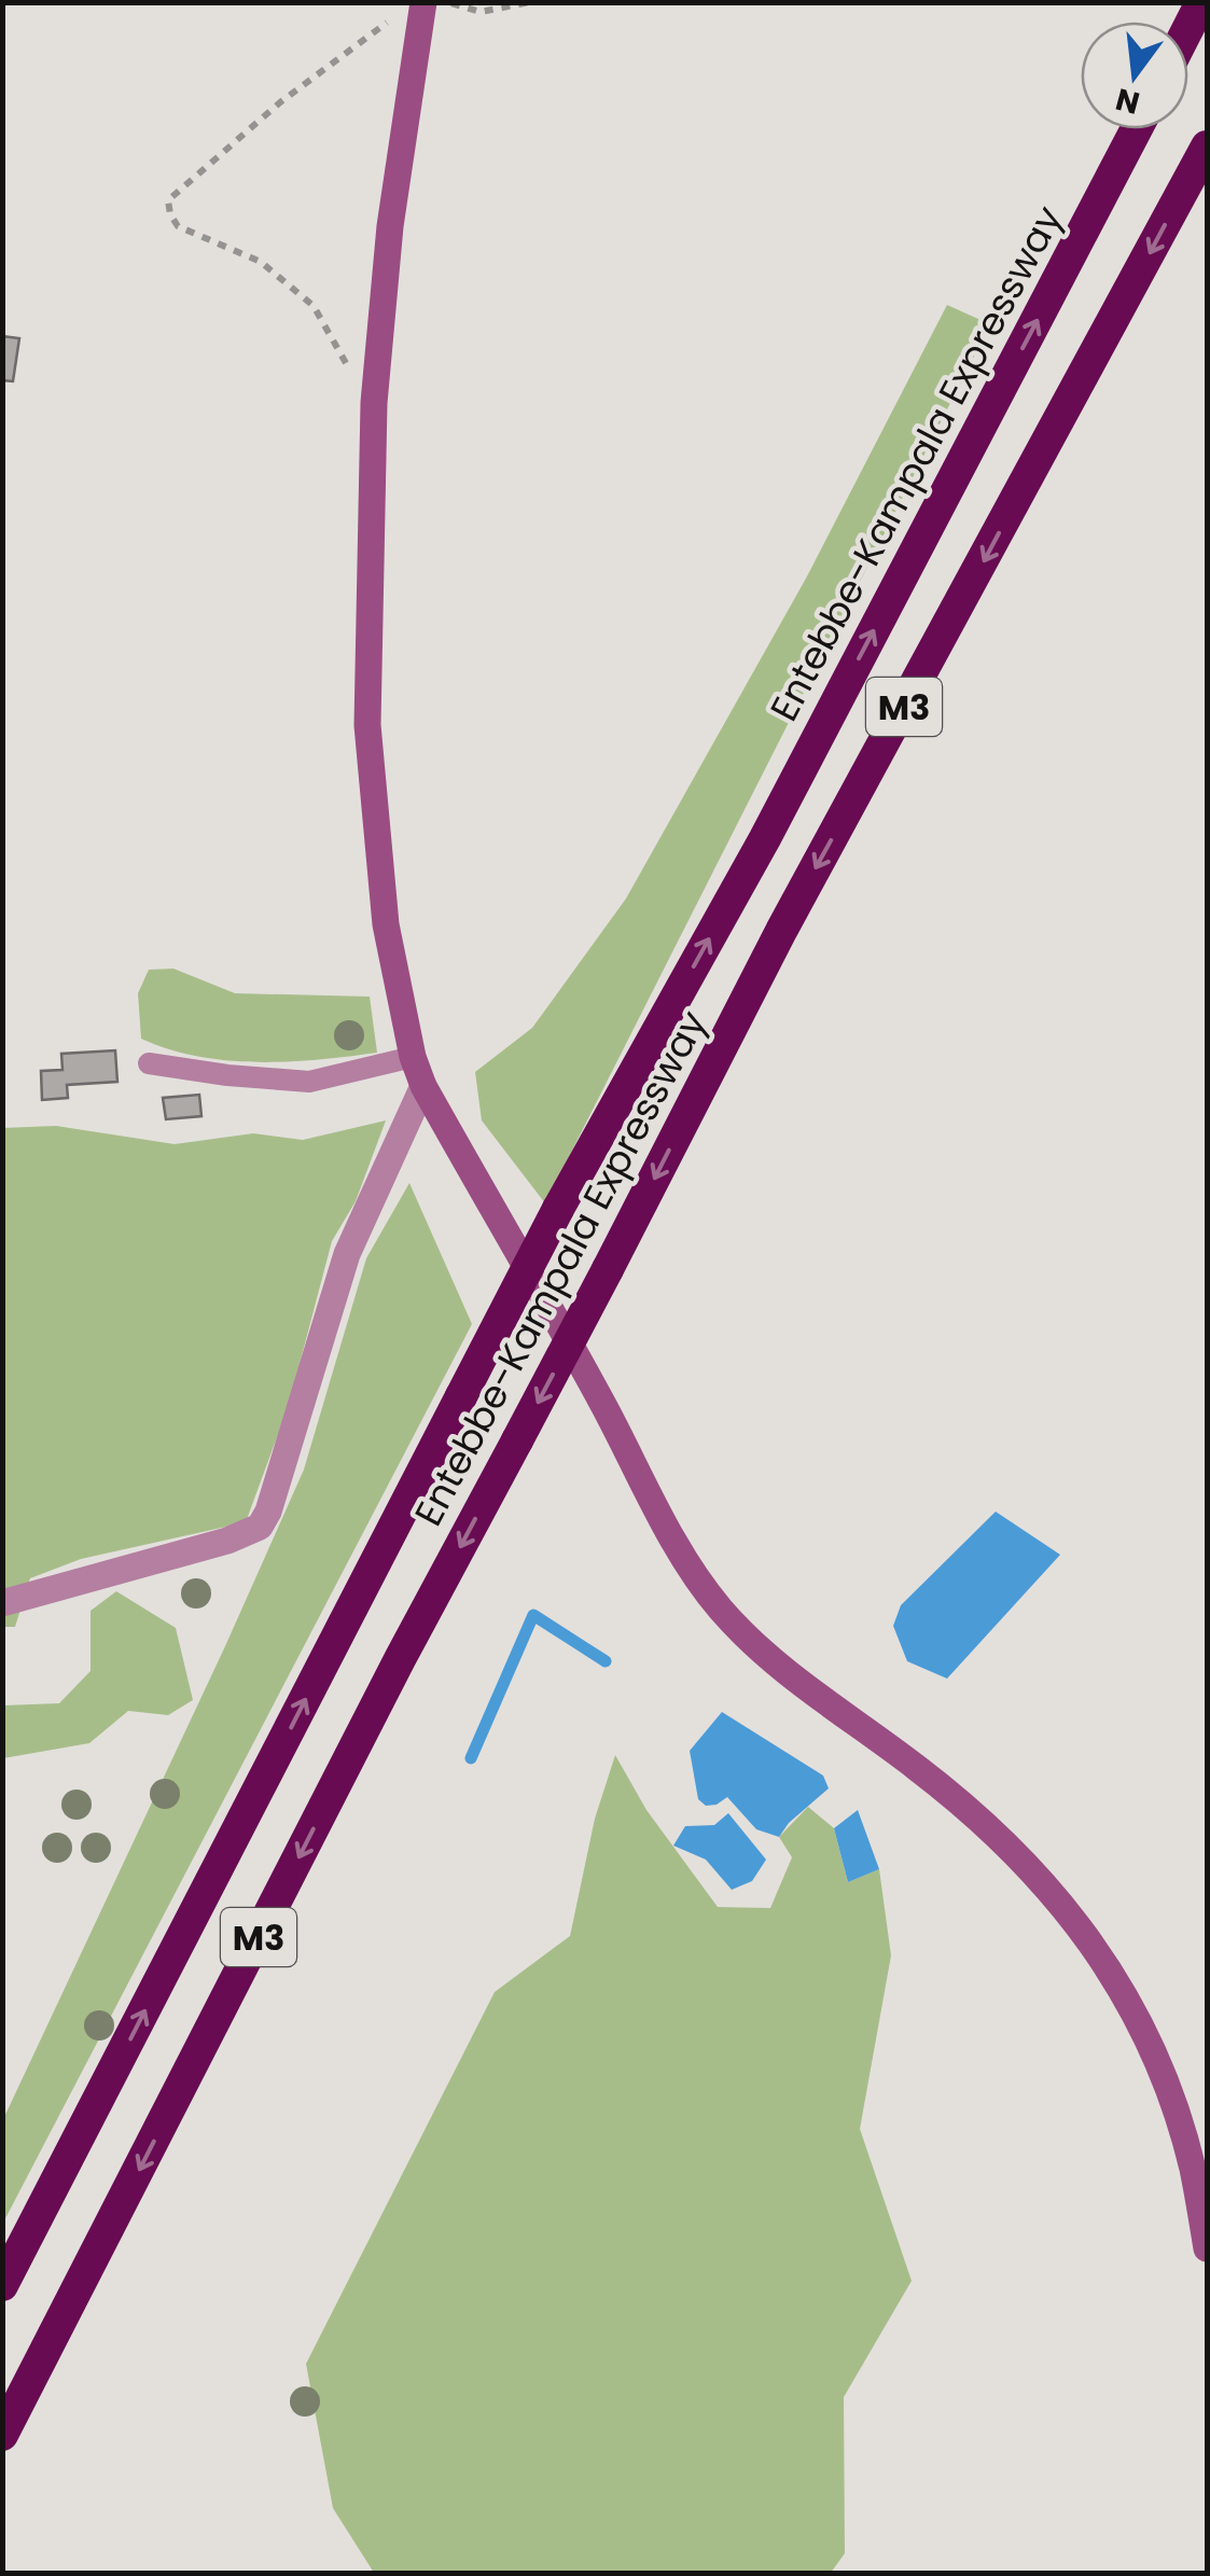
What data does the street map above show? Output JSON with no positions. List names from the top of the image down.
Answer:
{
  "streets": {
    "highway": ["Entebbe-Kampala Expressway", "M3"]
  },
  "north": "bottom"
}
